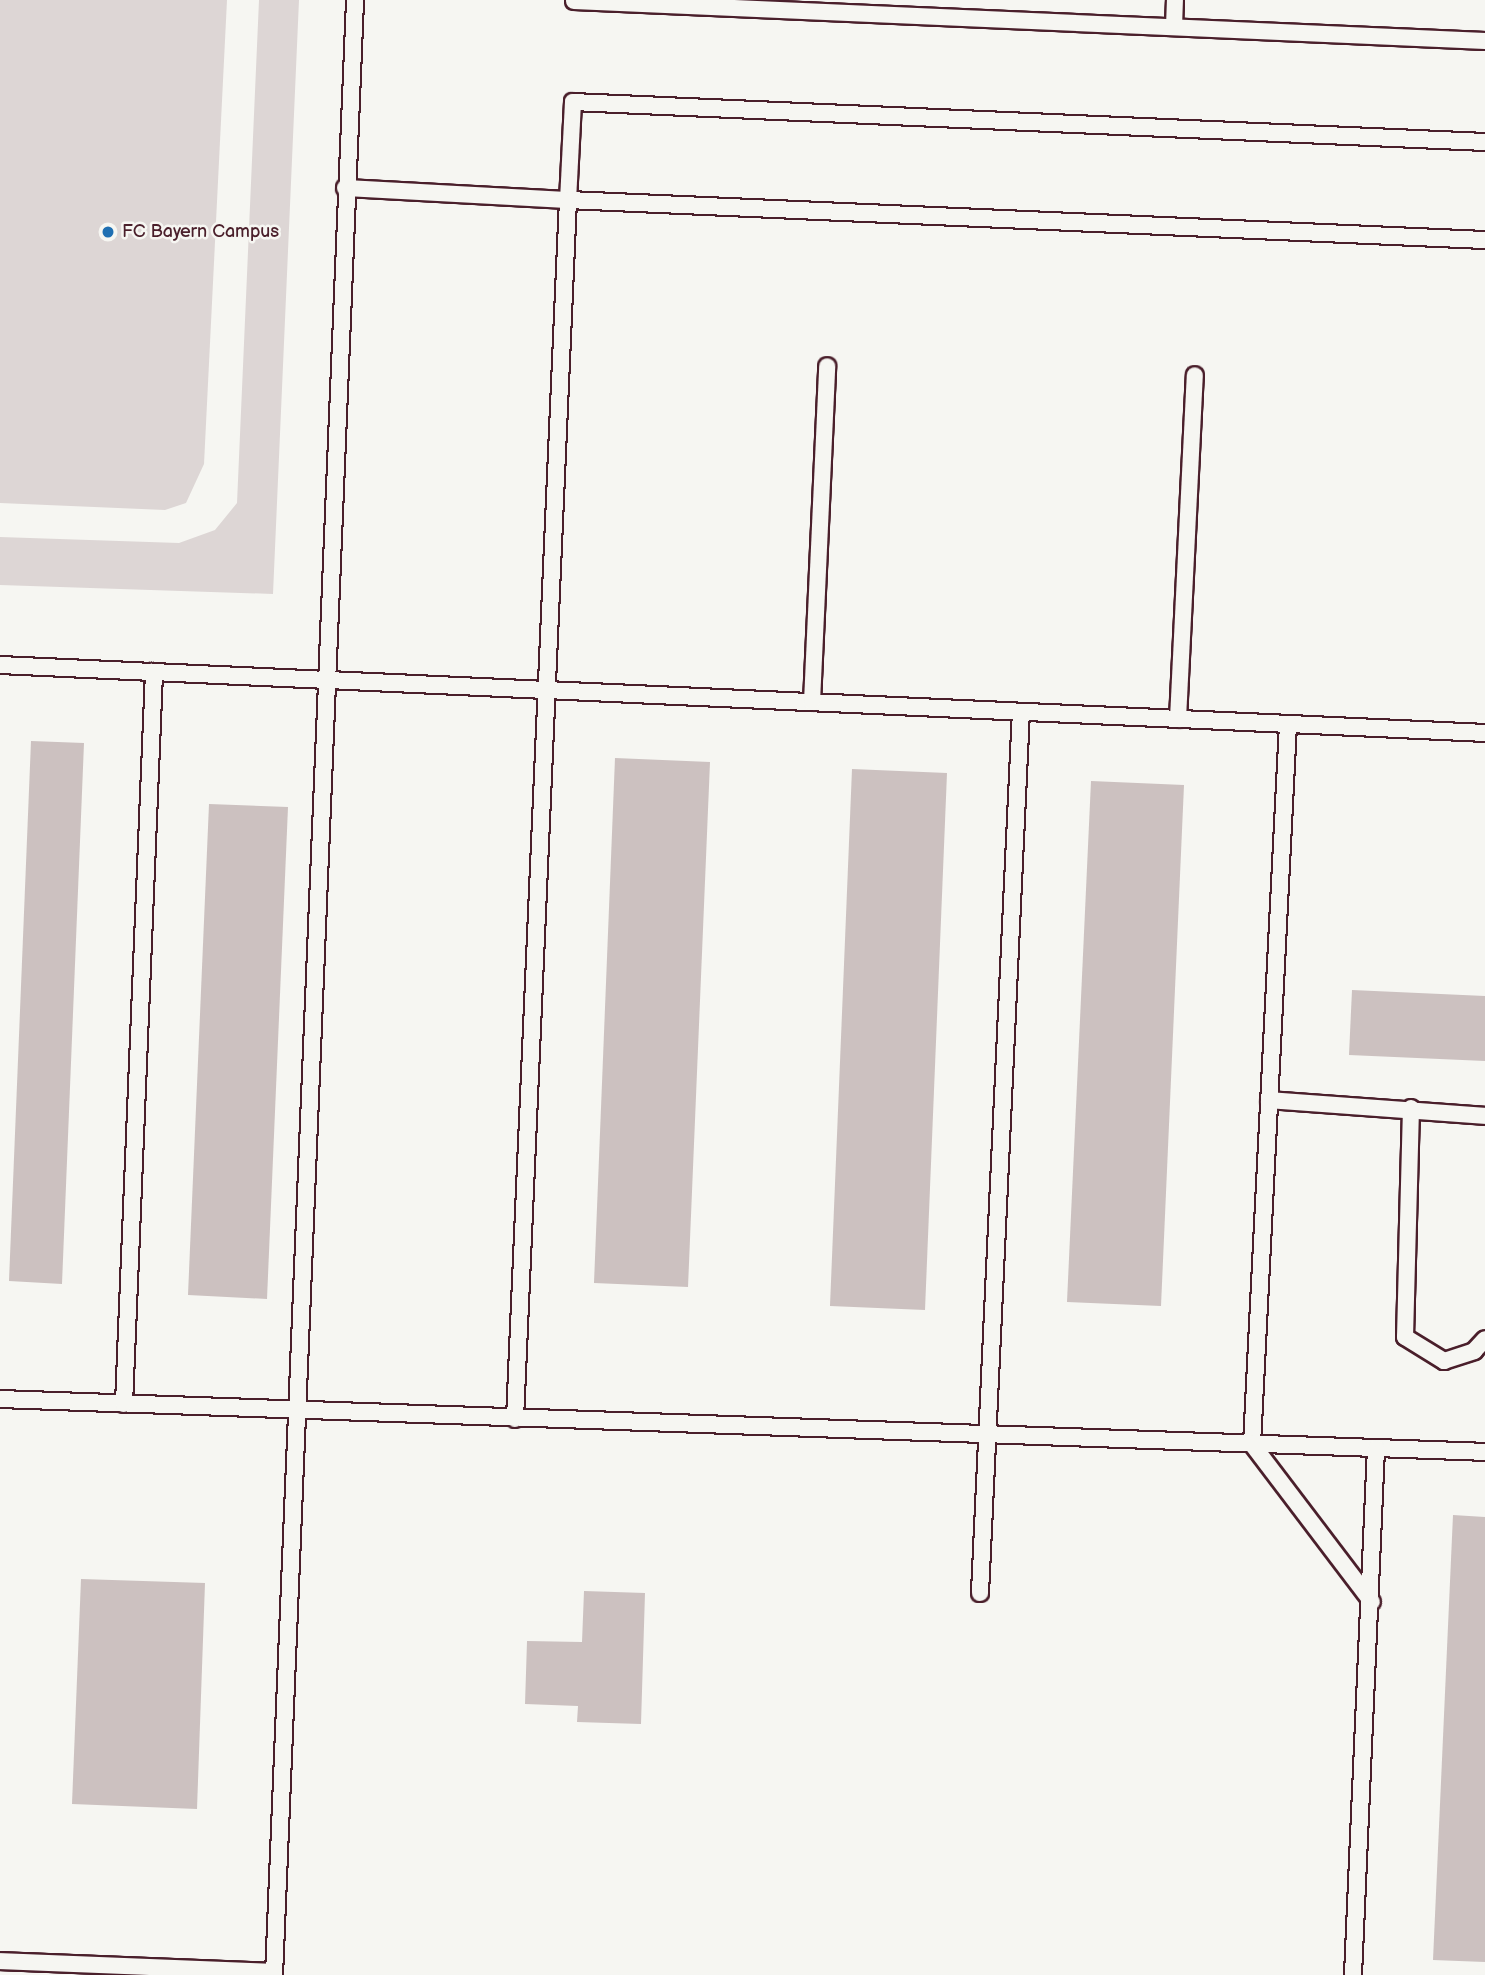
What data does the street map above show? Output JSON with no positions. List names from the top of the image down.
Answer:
{
  "places": ["FC Bayern Campus"]
}
